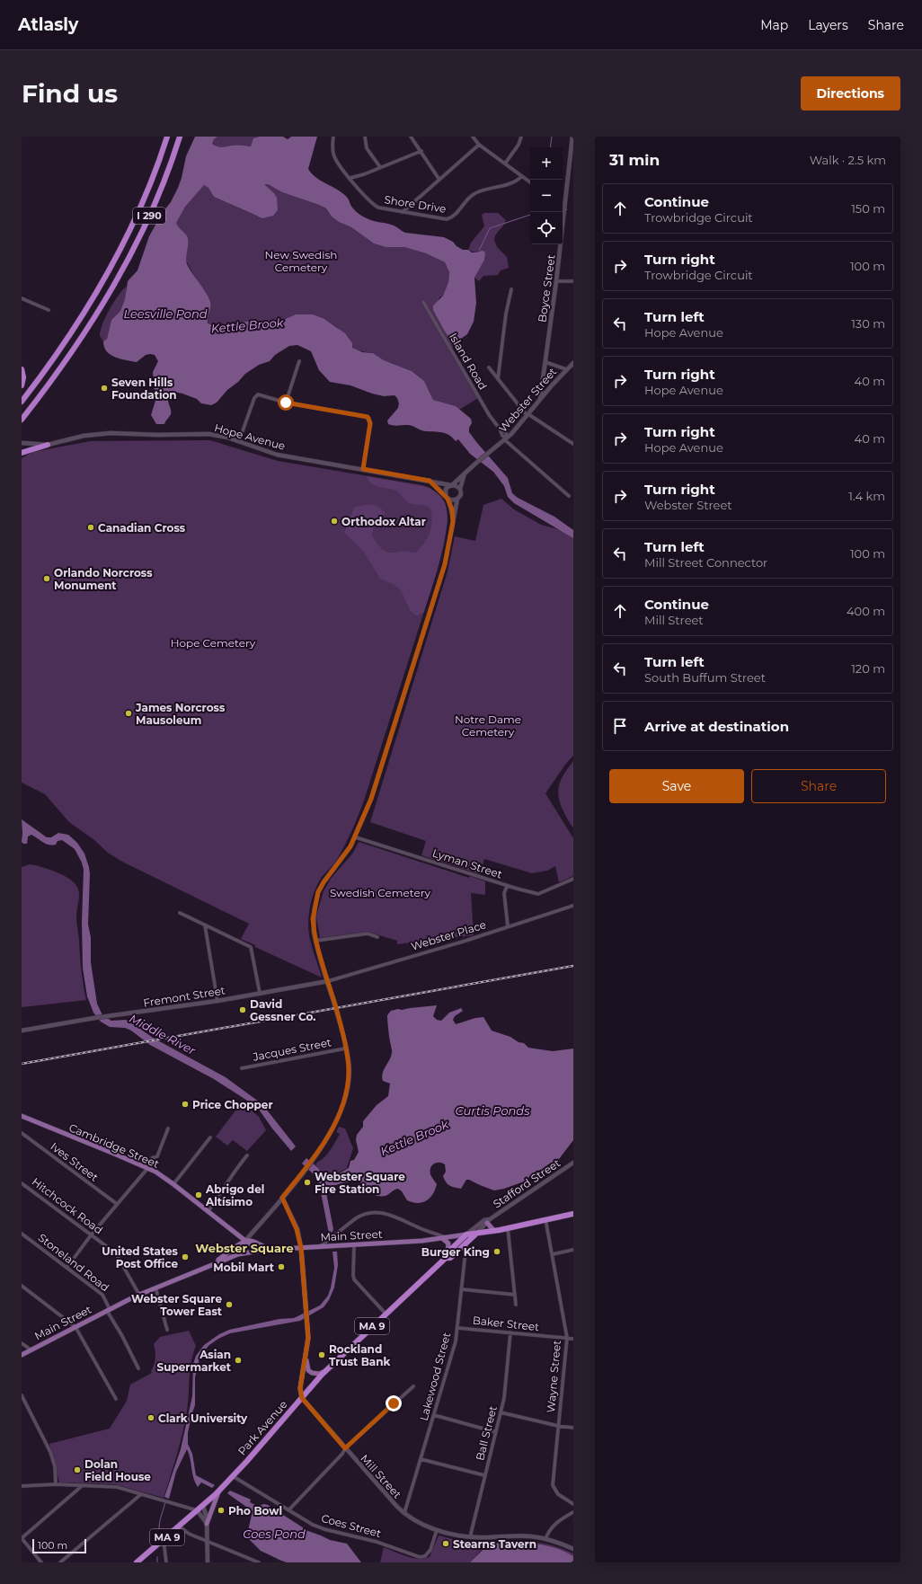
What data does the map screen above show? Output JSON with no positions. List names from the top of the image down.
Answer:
{
  "streets": {
    "highway": [
      "I 290",
      "Main Street",
      "MA 9",
      "Park Avenue"
    ],
    "main road": [
      "Boyce Street",
      "Webster Street",
      "Hope Avenue",
      "Fremont Street",
      "Cambridge Street",
      "Stafford Street",
      "Mill Street"
    ],
    "street": [
      "Shore Drive",
      "Island Road",
      "Lyman Street",
      "Webster Place",
      "Jacques Street",
      "Ives Street",
      "Hitchcock Road",
      "Stoneland Road",
      "Baker Street",
      "Lakewood Street",
      "Wayne Street",
      "Ball Street",
      "Coes Street"
    ]
  },
  "crossings": [
    ["Boyce Street", "Webster Street"],
    ["Island Road", "Webster Street"],
    ["Webster Street", "Hope Avenue"],
    ["Webster Place", "Fremont Street"],
    ["Cambridge Street", "Main Street"],
    ["Stafford Street", "Main Street"],
    ["Stafford Street", "Park Avenue"],
    ["Hitchcock Road", "Main Street"],
    ["Main Street", "Stoneland Road"],
    ["Main Street", "Wayne Street"],
    ["Main Street", "Park Avenue"],
    ["Baker Street", "Lakewood Street"],
    ["Baker Street", "Wayne Street"],
    ["Baker Street", "Ball Street"],
    ["Lakewood Street", "Park Avenue"],
    ["Lakewood Street", "Mill Street"],
    ["Park Avenue", "Mill Street"],
    ["Park Avenue", "Coes Street"],
    ["Ball Street", "Mill Street"],
    ["Mill Street", "Coes Street"]
  ],
  "districts": ["Webster Square"],
  "water": [
    "Leesville Pond",
    "Kettle Brook",
    "Middle River",
    "Curtis Ponds",
    "Coes Pond"
  ],
  "parks": [
    "New Swedish Cemetery",
    "Hope Cemetery",
    "Notre Dame Cemetery",
    "Swedish Cemetery"
  ],
  "places": [
    "Seven Hills Foundation",
    "Orthodox Altar",
    "Canadian Cross",
    "Orlando Norcross Monument",
    "James Norcross Mausoleum",
    "David Gessner Co.",
    "Price Chopper",
    "Webster Square Fire Station",
    "Abrigo del Altísimo",
    "Burger King",
    "United States Post Office",
    "Mobil Mart",
    "Webster Square Tower East",
    "Rockland Trust Bank",
    "Asian Supermarket",
    "Clark University",
    "Dolan Field House",
    "Pho Bowl",
    "Stearns Tavern"
  ],
  "scale_bar": "100 m",
  "page": {
    "header": "Atlasly",
    "nav": ["Map", "Layers", "Share"],
    "buttons": [
      "Directions",
      ["Save", "Share"]
    ],
    "title": "Find us",
    "heading": ["31 min", "Walk · 2.5 km"],
    "map_buttons": ["+", "−"],
    "list": [
      ["Continue", "Trowbridge Circuit", "150 m"],
      ["Turn right", "Trowbridge Circuit", "100 m"],
      ["Turn left", "Hope Avenue", "130 m"],
      ["Turn right", "Hope Avenue", "40 m"],
      ["Turn right", "Hope Avenue", "40 m"],
      ["Turn right", "Webster Street", "1.4 km"],
      ["Turn left", "Mill Street Connector", "100 m"],
      ["Continue", "Mill Street", "400 m"],
      ["Turn left", "South Buffum Street", "120 m"],
      "Arrive at destination"
    ],
    "scale": "100 m"
  }
}
